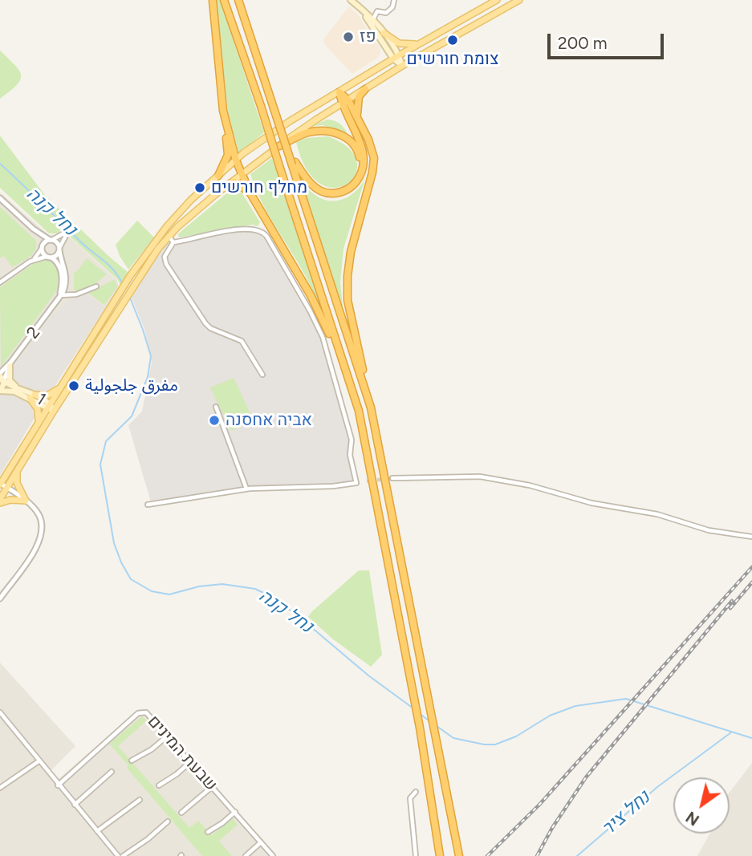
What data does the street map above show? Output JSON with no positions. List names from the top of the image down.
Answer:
{
  "streets": {
    "main road": ["1"],
    "street": ["2", "שבעת המינים"]
  },
  "crossings": [
    ["2", "1"]
  ],
  "water": ["נחל קנה", "נחל ציר"],
  "places": [
    "פז",
    "צומת חורשים",
    "מחלף חורשים",
    "مفرق جلجولية",
    "אביה אחסנה"
  ],
  "scale_bar": "200 m",
  "north": "bottom left"
}
